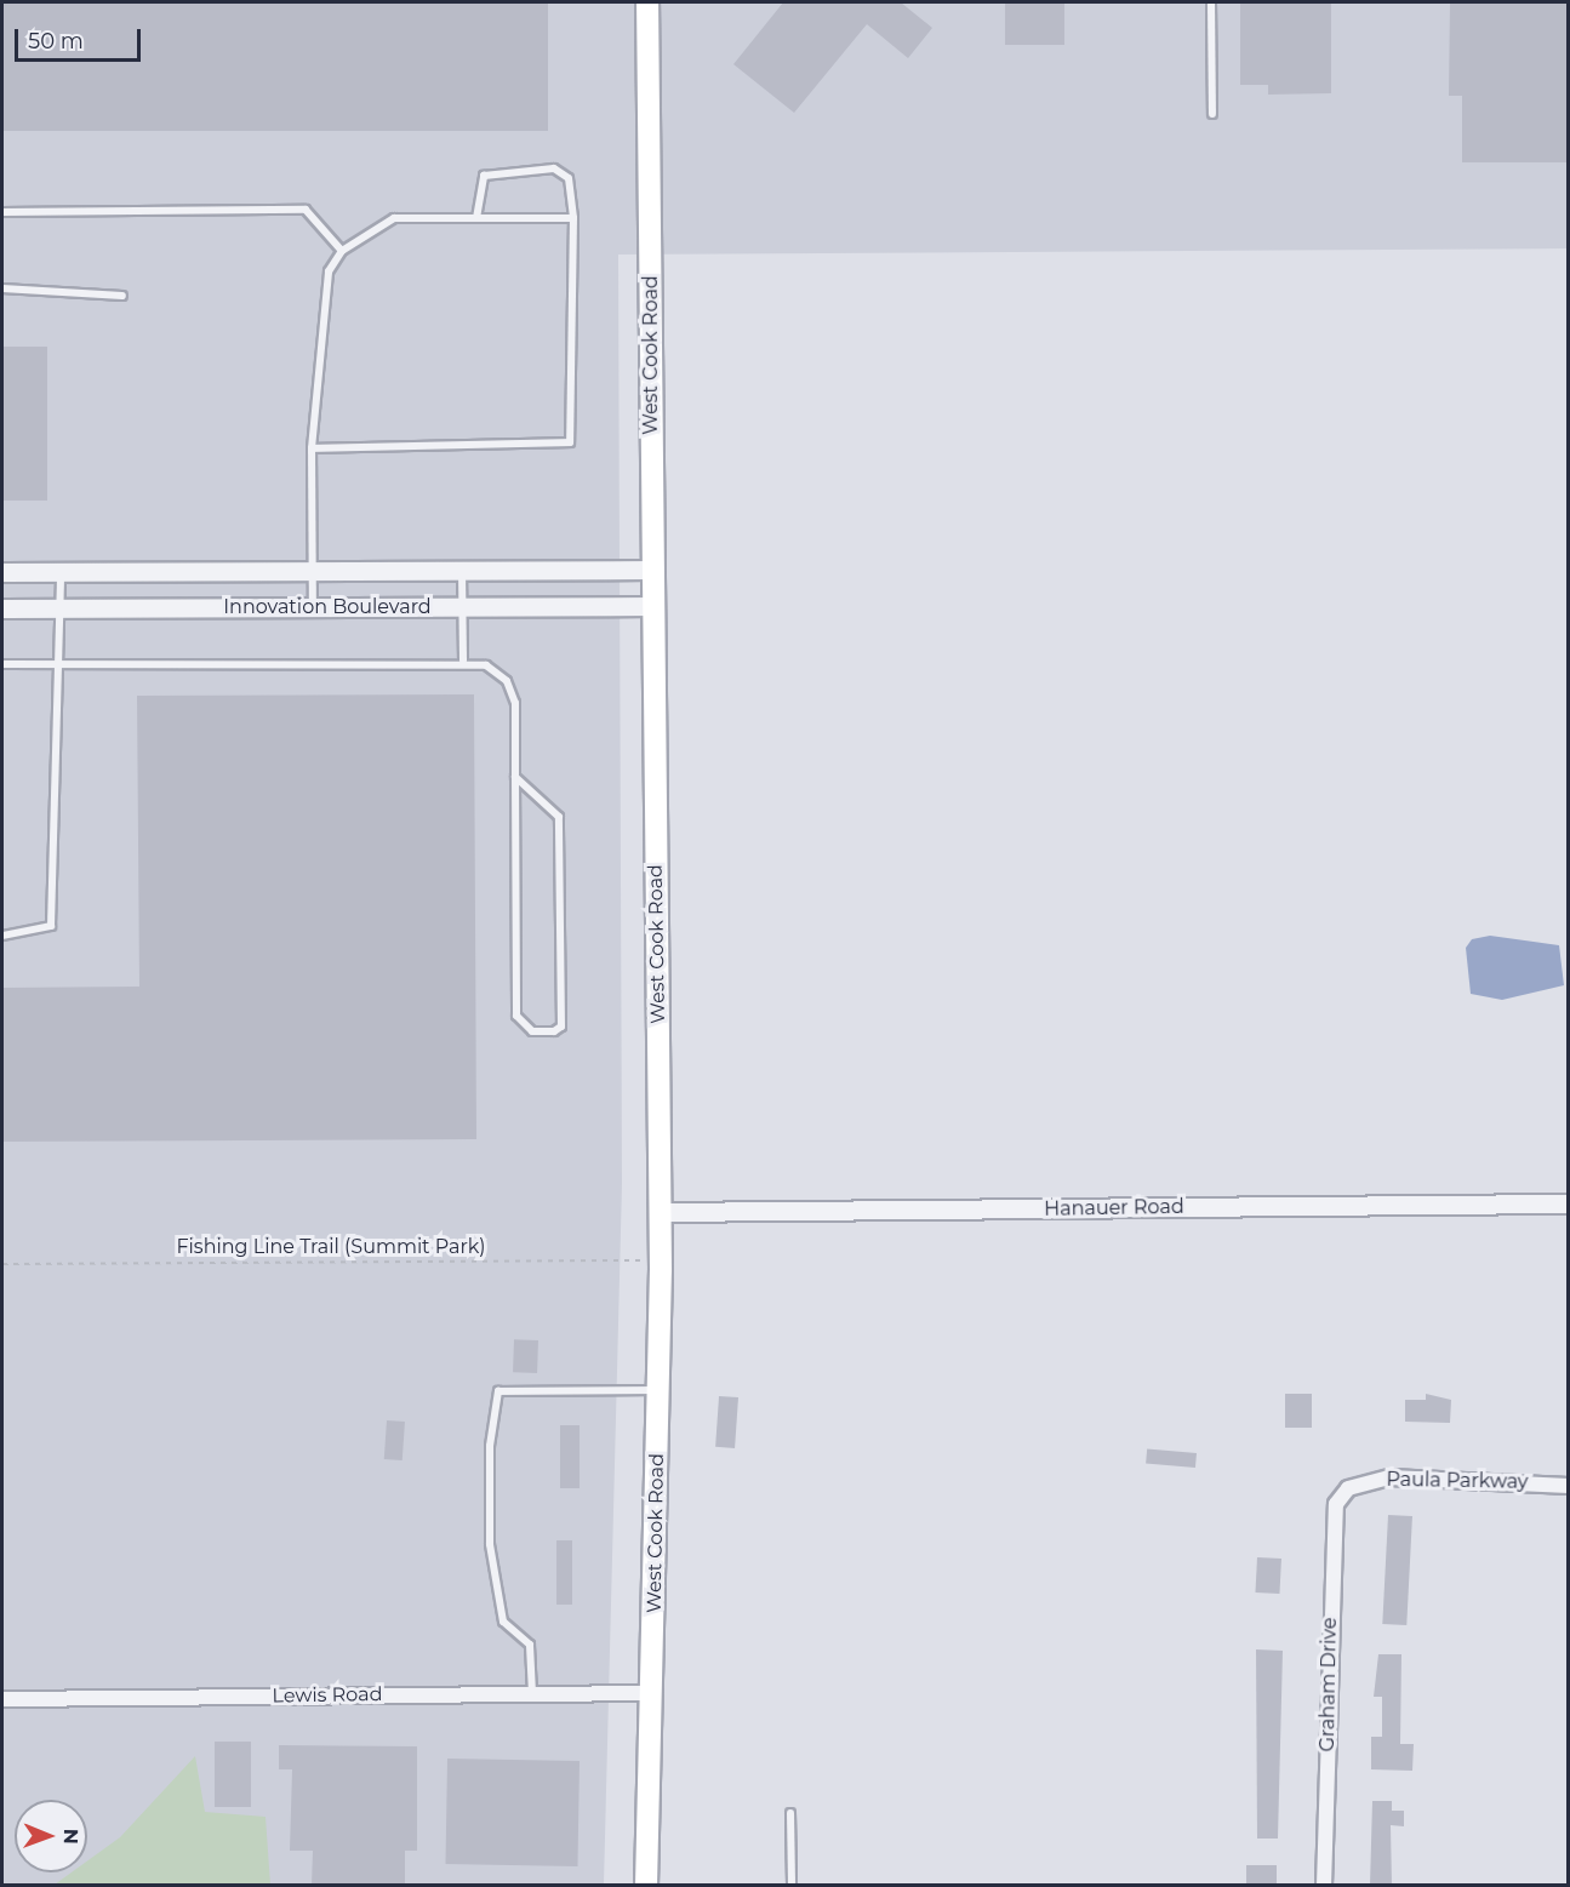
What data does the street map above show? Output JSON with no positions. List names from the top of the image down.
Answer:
{
  "streets": {
    "main road": ["West Cook Road"],
    "street": [
      "Innovation Boulevard",
      "Hanauer Road",
      "Paula Parkway",
      "Graham Drive",
      "Lewis Road"
    ],
    "path": ["Fishing Line Trail (Summit Park)"]
  },
  "crossings": [
    ["West Cook Road", "Innovation Boulevard"],
    ["West Cook Road", "Hanauer Road"],
    ["West Cook Road", "Fishing Line Trail (Summit Park)"],
    ["West Cook Road", "Lewis Road"],
    ["Paula Parkway", "Graham Drive"]
  ],
  "scale_bar": "50 m",
  "north": "right"
}
